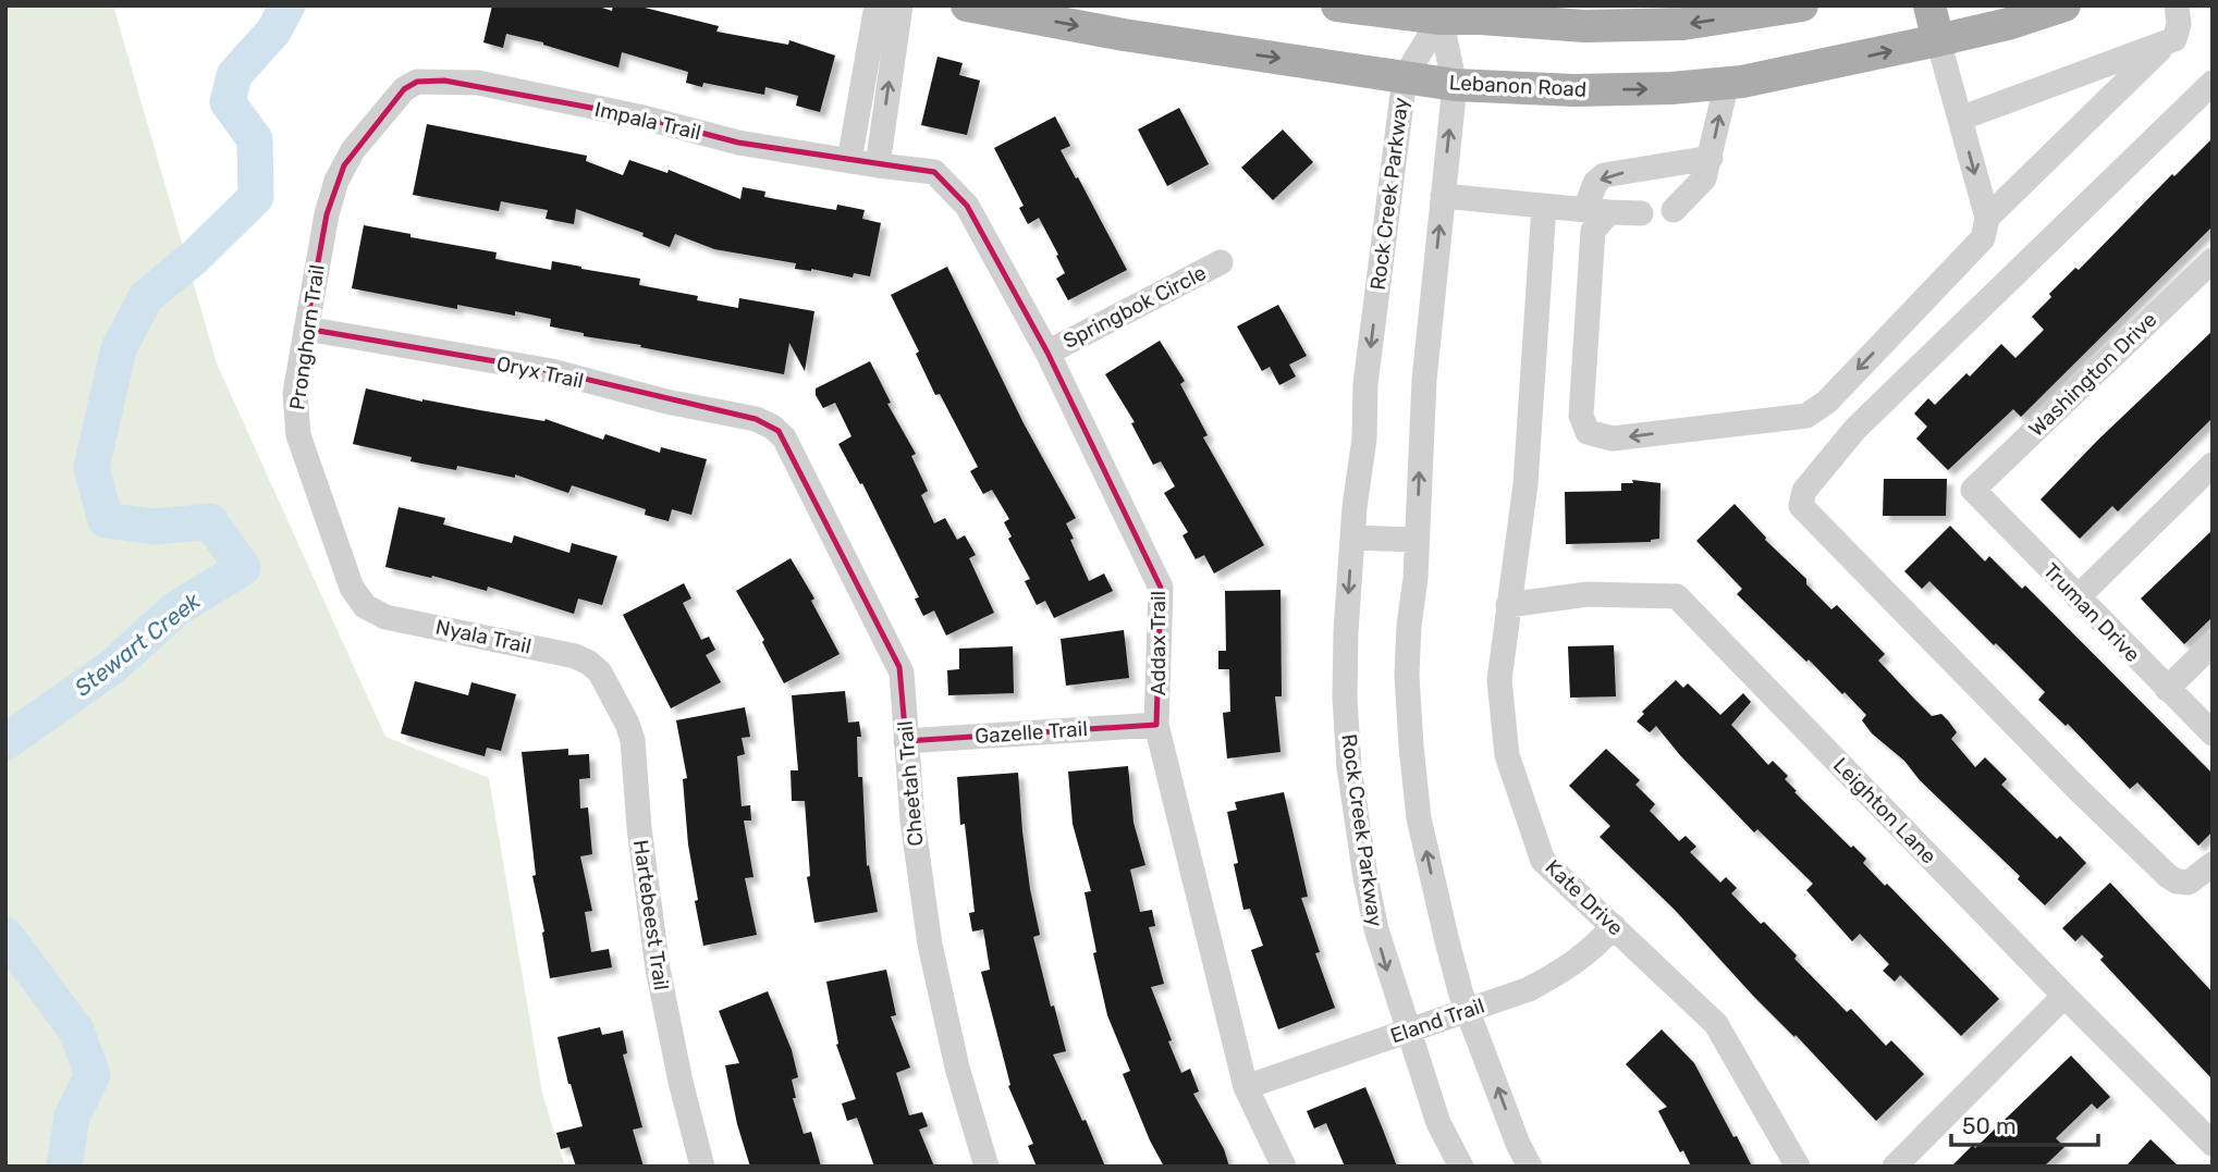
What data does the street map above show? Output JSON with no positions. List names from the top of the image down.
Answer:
{
  "streets": {
    "main road": ["Lebanon Road"],
    "street": [
      "Impala Trail",
      "Rock Creek Parkway",
      "Springbok Circle",
      "Pronghorn Trail",
      "Oryx Trail",
      "Washington Drive",
      "Truman Drive",
      "Nyala Trail",
      "Addax Trail",
      "Gazelle Trail",
      "Cheetah Trail",
      "Leighton Lane",
      "Kate Drive",
      "Hartebeest Trail",
      "Eland Trail"
    ]
  },
  "crossings": [
    ["Lebanon Road", "Rock Creek Parkway"],
    ["Impala Trail", "Pronghorn Trail"],
    ["Impala Trail", "Addax Trail"],
    ["Rock Creek Parkway", "Eland Trail"],
    ["Springbok Circle", "Addax Trail"],
    ["Pronghorn Trail", "Oryx Trail"],
    ["Pronghorn Trail", "Nyala Trail"],
    ["Oryx Trail", "Cheetah Trail"],
    ["Washington Drive", "Truman Drive"],
    ["Nyala Trail", "Hartebeest Trail"],
    ["Addax Trail", "Gazelle Trail"],
    ["Addax Trail", "Eland Trail"],
    ["Gazelle Trail", "Cheetah Trail"],
    ["Leighton Lane", "Kate Drive"],
    ["Kate Drive", "Eland Trail"]
  ],
  "water": ["Stewart Creek"],
  "scale_bar": "50 m"
}
